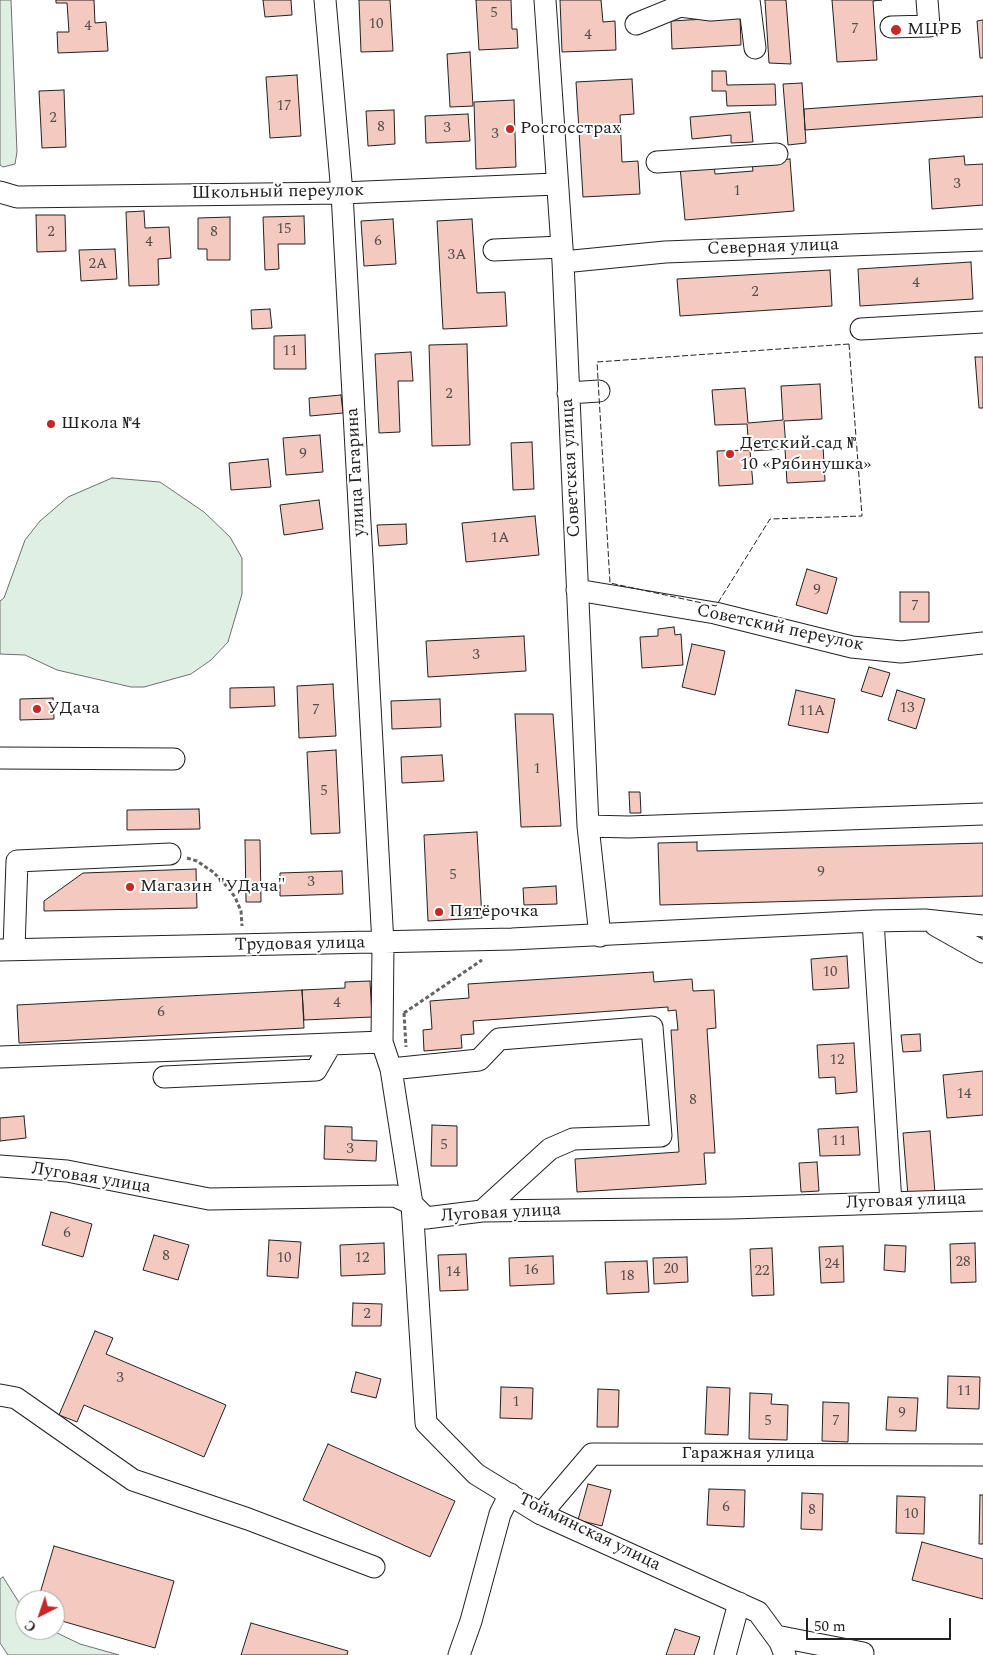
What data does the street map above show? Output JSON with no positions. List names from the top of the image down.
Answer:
{
  "streets": {
    "street": [
      "Школьный переулок",
      "Северная улица",
      "Советская улица",
      "улица Гагарина",
      "Советский переулок",
      "Трудовая улица",
      "Луговая улица",
      "Гаражная улица",
      "Тойминская улица"
    ]
  },
  "crossings": [
    ["Школьный переулок", "Советская улица"],
    ["Школьный переулок", "улица Гагарина"],
    ["Северная улица", "Советская улица"],
    ["Советская улица", "Советский переулок"],
    ["Советская улица", "Трудовая улица"],
    ["улица Гагарина", "Трудовая улица"],
    ["улица Гагарина", "Тойминская улица"],
    ["Луговая улица", "Тойминская улица"],
    ["Гаражная улица", "Тойминская улица"]
  ],
  "places": [
    "МЦРБ",
    "Росгосстрах",
    "Школа №4",
    "Детский сад № 10 «Рябинушка»",
    "УДача",
    "Магазин \"УДача\"",
    "Пятёрочка"
  ],
  "house_numbers": [
    "5",
    "10",
    "4",
    "7",
    "4",
    "17",
    "2",
    "8",
    "3",
    "3",
    "3",
    "1",
    "15",
    "2",
    "8",
    "6",
    "4",
    "3А",
    "2А",
    "4",
    "2",
    "11",
    "2",
    "9",
    "1А",
    "9",
    "7",
    "3",
    "13",
    "7",
    "11А",
    "1",
    "5",
    "9",
    "5",
    "3",
    "10",
    "4",
    "6",
    "12",
    "14",
    "8",
    "11",
    "5",
    "3",
    "6",
    "8",
    "10",
    "12",
    "28",
    "24",
    "20",
    "16",
    "22",
    "14",
    "18",
    "2",
    "3",
    "11",
    "1",
    "9",
    "5",
    "7",
    "6",
    "8",
    "10"
  ],
  "scale_bar": "50 m",
  "north": "bottom left"
}
